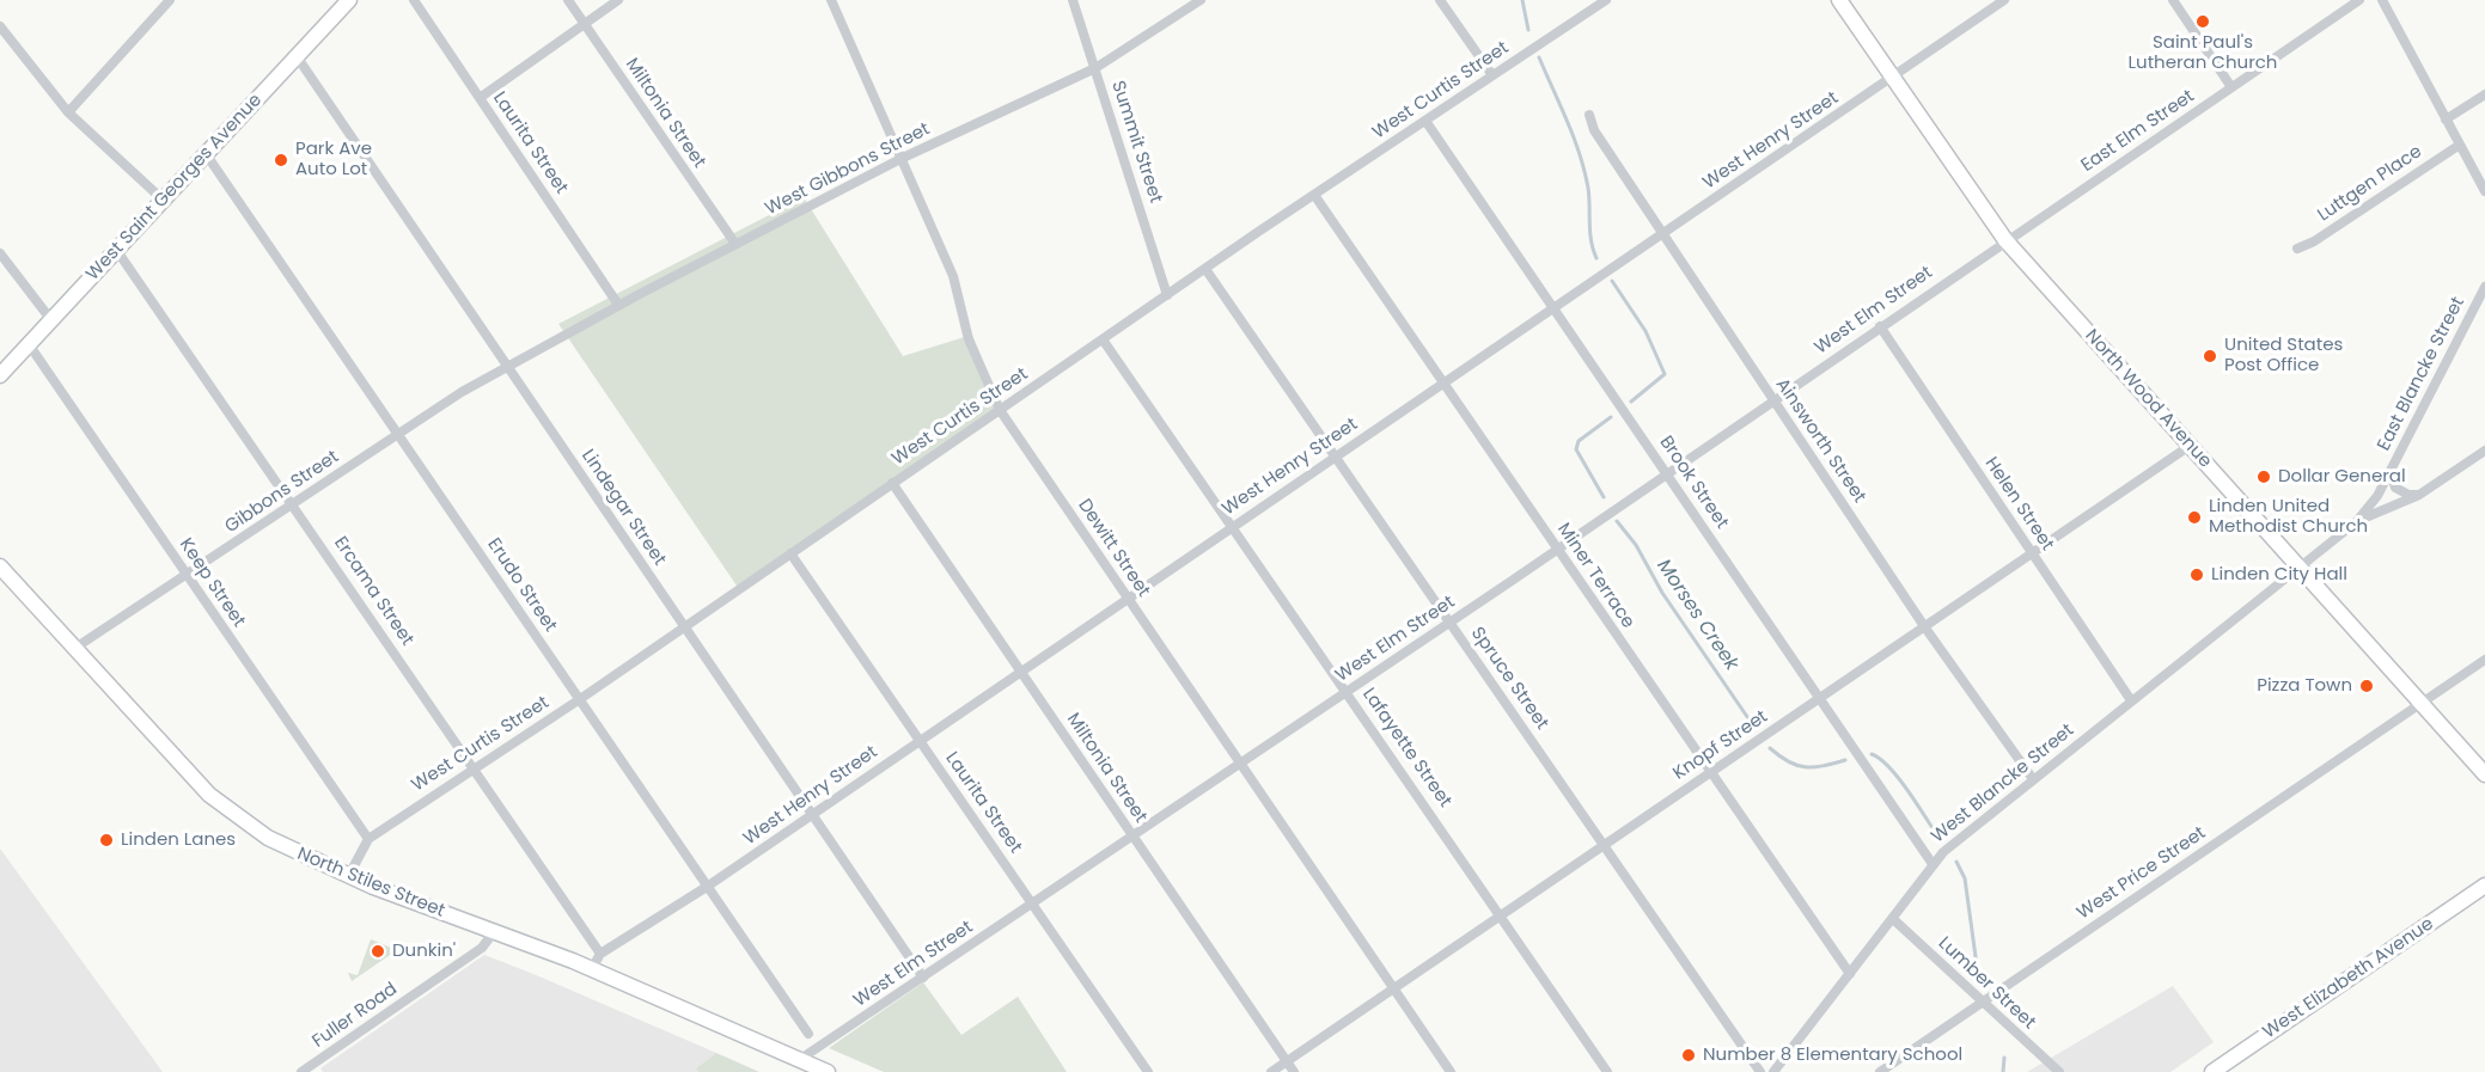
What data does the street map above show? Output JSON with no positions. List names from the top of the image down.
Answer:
{
  "streets": {
    "main road": [
      "West Saint Georges Avenue",
      "North Wood Avenue",
      "North Stiles Street",
      "West Elizabeth Avenue"
    ],
    "street": [
      "West Curtis Street",
      "Miltonia Street",
      "East Elm Street",
      "West Henry Street",
      "Summit Street",
      "Laurita Street",
      "West Gibbons Street",
      "Luttgen Place",
      "West Elm Street",
      "East Blancke Street",
      "Ainsworth Street",
      "Brook Street",
      "Gibbons Street",
      "Helen Street",
      "Lindegar Street",
      "Dewitt Street",
      "Miner Terrace",
      "Keep Street",
      "Erudo Street",
      "Ercama Street",
      "Spruce Street",
      "Knopf Street",
      "Lafayette Street",
      "West Blancke Street",
      "West Price Street",
      "Lumber Street",
      "Fuller Road"
    ]
  },
  "crossings": [
    ["West Curtis Street", "Miltonia Street"],
    ["West Curtis Street", "Summit Street"],
    ["West Curtis Street", "Laurita Street"],
    ["West Curtis Street", "Brook Street"],
    ["West Curtis Street", "Lindegar Street"],
    ["West Curtis Street", "Dewitt Street"],
    ["West Curtis Street", "Miner Terrace"],
    ["West Curtis Street", "Keep Street"],
    ["West Curtis Street", "Erudo Street"],
    ["West Curtis Street", "Ercama Street"],
    ["West Curtis Street", "Spruce Street"],
    ["West Curtis Street", "Lafayette Street"],
    ["West Curtis Street", "North Stiles Street"],
    ["Miltonia Street", "West Henry Street"],
    ["Miltonia Street", "West Gibbons Street"],
    ["Miltonia Street", "West Elm Street"],
    ["Miltonia Street", "Knopf Street"],
    ["East Elm Street", "West Elm Street"],
    ["East Elm Street", "North Wood Avenue"],
    ["West Henry Street", "Laurita Street"],
    ["West Henry Street", "North Wood Avenue"],
    ["West Henry Street", "Ainsworth Street"],
    ["West Henry Street", "Brook Street"],
    ["West Henry Street", "Lindegar Street"],
    ["West Henry Street", "Dewitt Street"],
    ["West Henry Street", "Miner Terrace"],
    ["West Henry Street", "Erudo Street"],
    ["West Henry Street", "Ercama Street"],
    ["West Henry Street", "Spruce Street"],
    ["West Henry Street", "Lafayette Street"],
    ["Summit Street", "West Gibbons Street"],
    ["Laurita Street", "West Gibbons Street"],
    ["Laurita Street", "West Elm Street"],
    ["West Gibbons Street", "Gibbons Street"],
    ["West Gibbons Street", "Lindegar Street"],
    ["West Gibbons Street", "Dewitt Street"],
    ["West Saint Georges Avenue", "Lindegar Street"],
    ["West Saint Georges Avenue", "Keep Street"],
    ["West Saint Georges Avenue", "Erudo Street"],
    ["West Saint Georges Avenue", "Ercama Street"],
    ["West Elm Street", "North Wood Avenue"],
    ["West Elm Street", "Ainsworth Street"],
    ["West Elm Street", "Brook Street"],
    ["West Elm Street", "Helen Street"],
    ["West Elm Street", "Lindegar Street"],
    ["West Elm Street", "Dewitt Street"],
    ["West Elm Street", "Miner Terrace"],
    ["West Elm Street", "Spruce Street"],
    ["West Elm Street", "Lafayette Street"],
    ["West Elm Street", "North Stiles Street"],
    ["East Blancke Street", "North Wood Avenue"],
    ["East Blancke Street", "West Blancke Street"],
    ["North Wood Avenue", "Knopf Street"],
    ["North Wood Avenue", "West Blancke Street"],
    ["North Wood Avenue", "West Price Street"],
    ["Ainsworth Street", "Knopf Street"],
    ["Ainsworth Street", "West Blancke Street"],
    ["Brook Street", "Knopf Street"],
    ["Brook Street", "West Blancke Street"],
    ["Gibbons Street", "Lindegar Street"],
    ["Gibbons Street", "Keep Street"],
    ["Gibbons Street", "Erudo Street"],
    ["Gibbons Street", "Ercama Street"],
    ["Gibbons Street", "North Stiles Street"],
    ["Helen Street", "Knopf Street"],
    ["Helen Street", "West Blancke Street"],
    ["Dewitt Street", "Knopf Street"],
    ["Miner Terrace", "Knopf Street"],
    ["Miner Terrace", "West Blancke Street"],
    ["Spruce Street", "Knopf Street"],
    ["Knopf Street", "Lafayette Street"],
    ["West Blancke Street", "Lumber Street"],
    ["West Price Street", "Lumber Street"],
    ["North Stiles Street", "Fuller Road"]
  ],
  "water": ["Morses Creek"],
  "places": [
    "Saint Paul's Lutheran Church",
    "Park Ave Auto Lot",
    "United States Post Office",
    "Dollar General",
    "Linden United Methodist Church",
    "Linden City Hall",
    "Pizza Town",
    "Linden Lanes",
    "Dunkin'",
    "Number 8 Elementary School"
  ]
}
